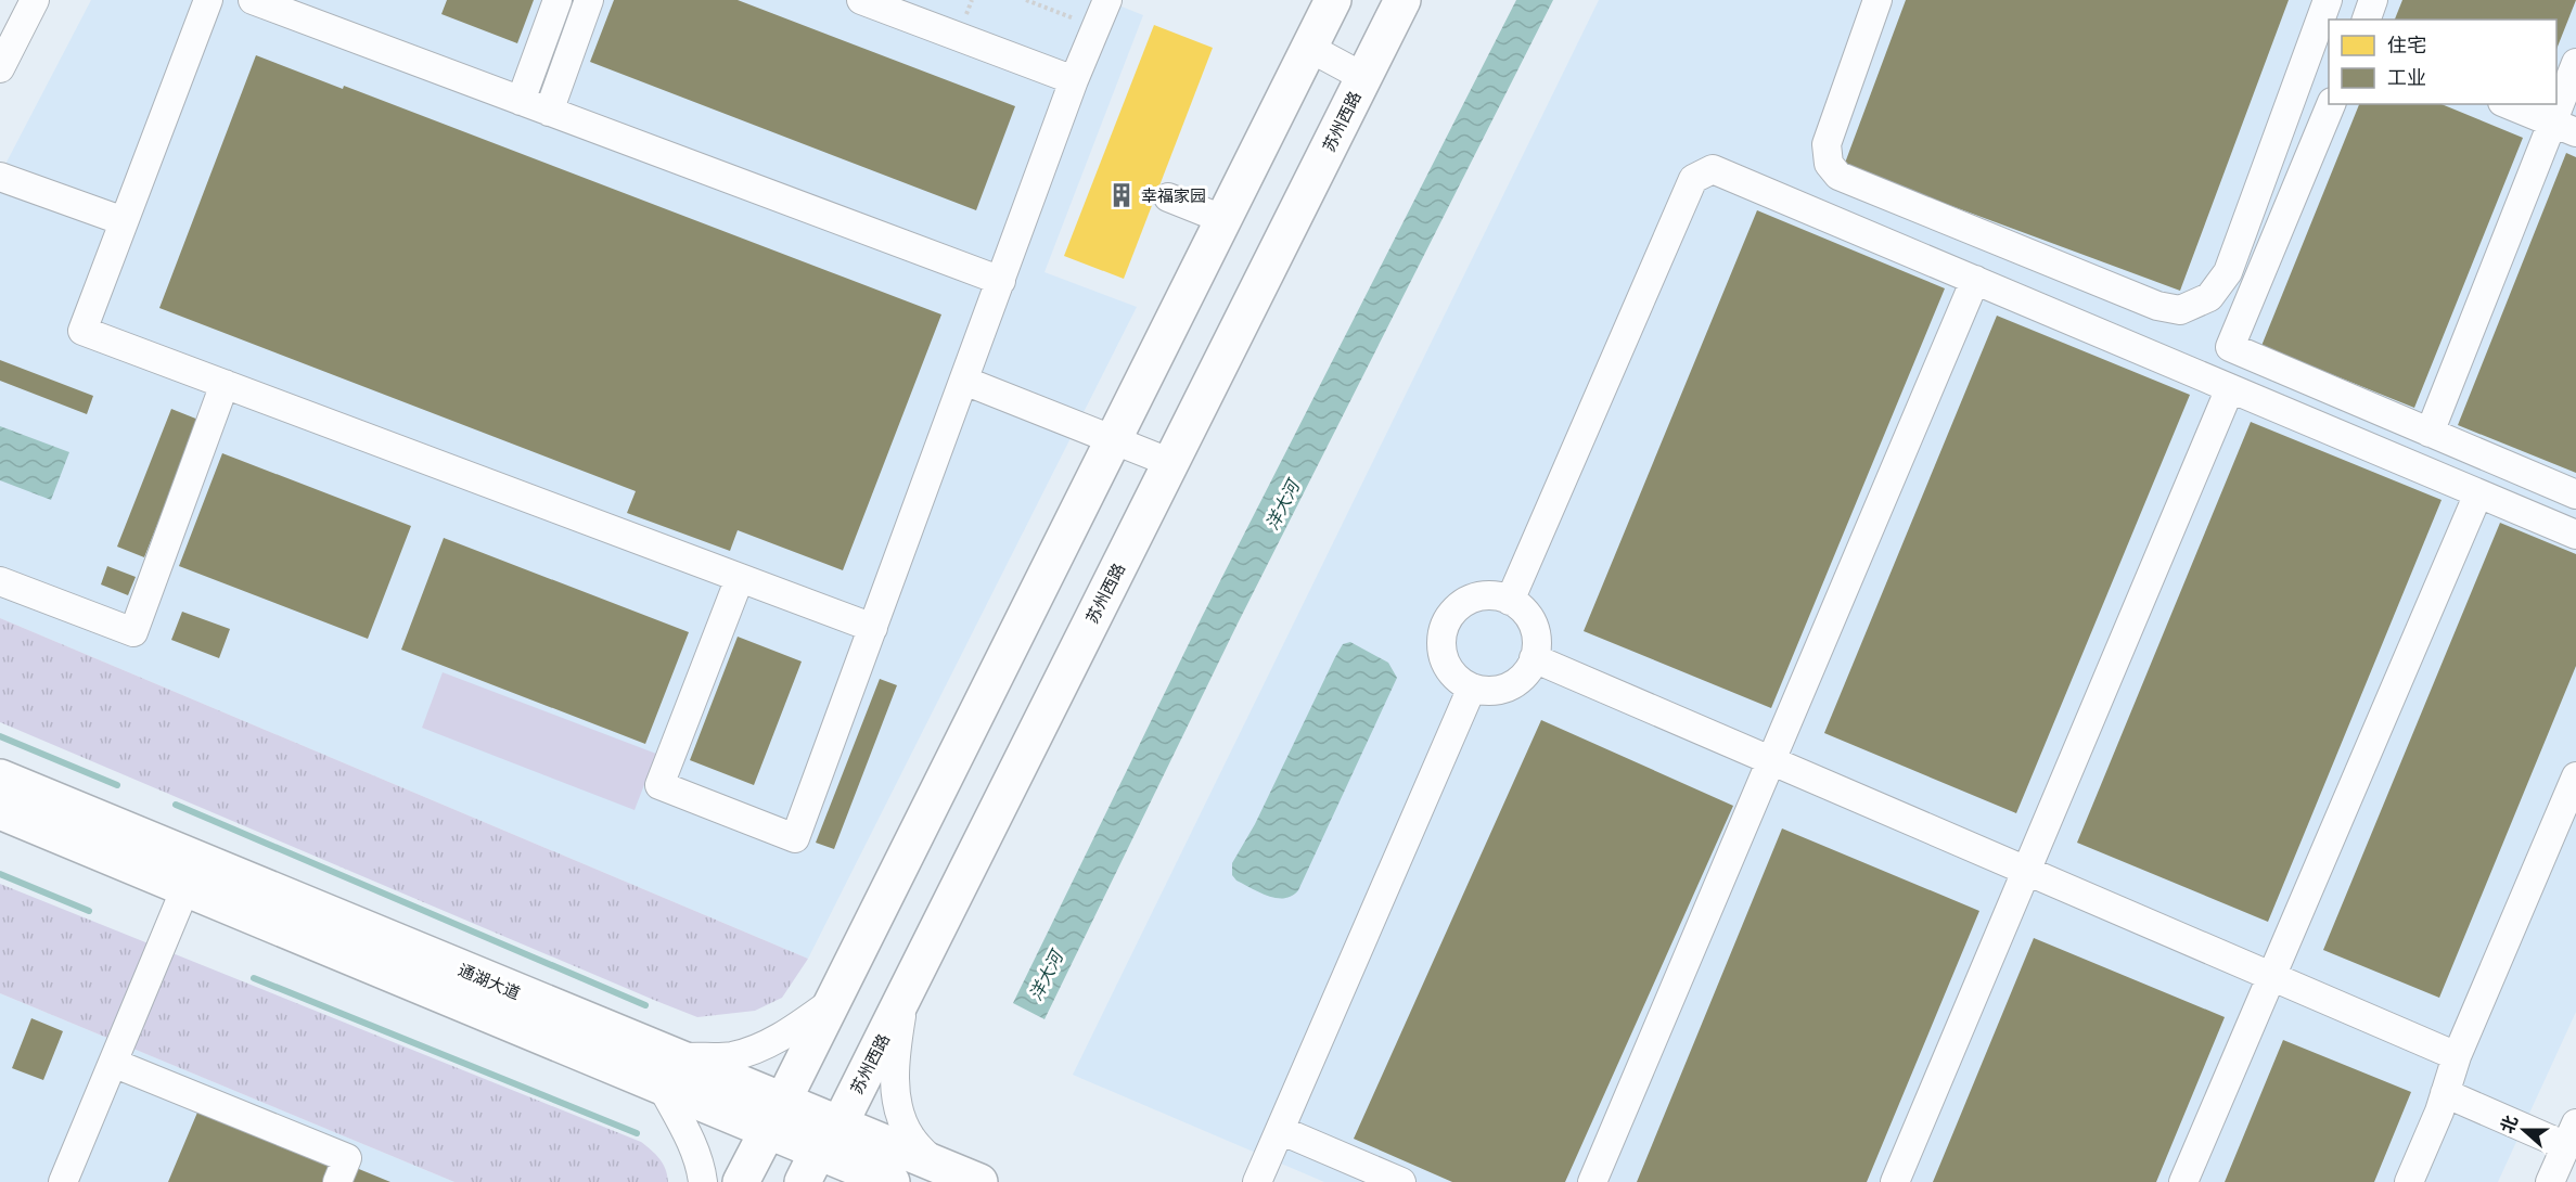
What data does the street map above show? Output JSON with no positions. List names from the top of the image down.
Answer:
{
  "streets": {
    "main road": ["苏州西路", "通湖大道"]
  },
  "crossings": [
    ["苏州西路", "通湖大道"]
  ],
  "water": ["洋大河"],
  "places": {
    "building": ["幸福家园"]
  },
  "legend": ["住宅", "工业"],
  "north": "left"
}
